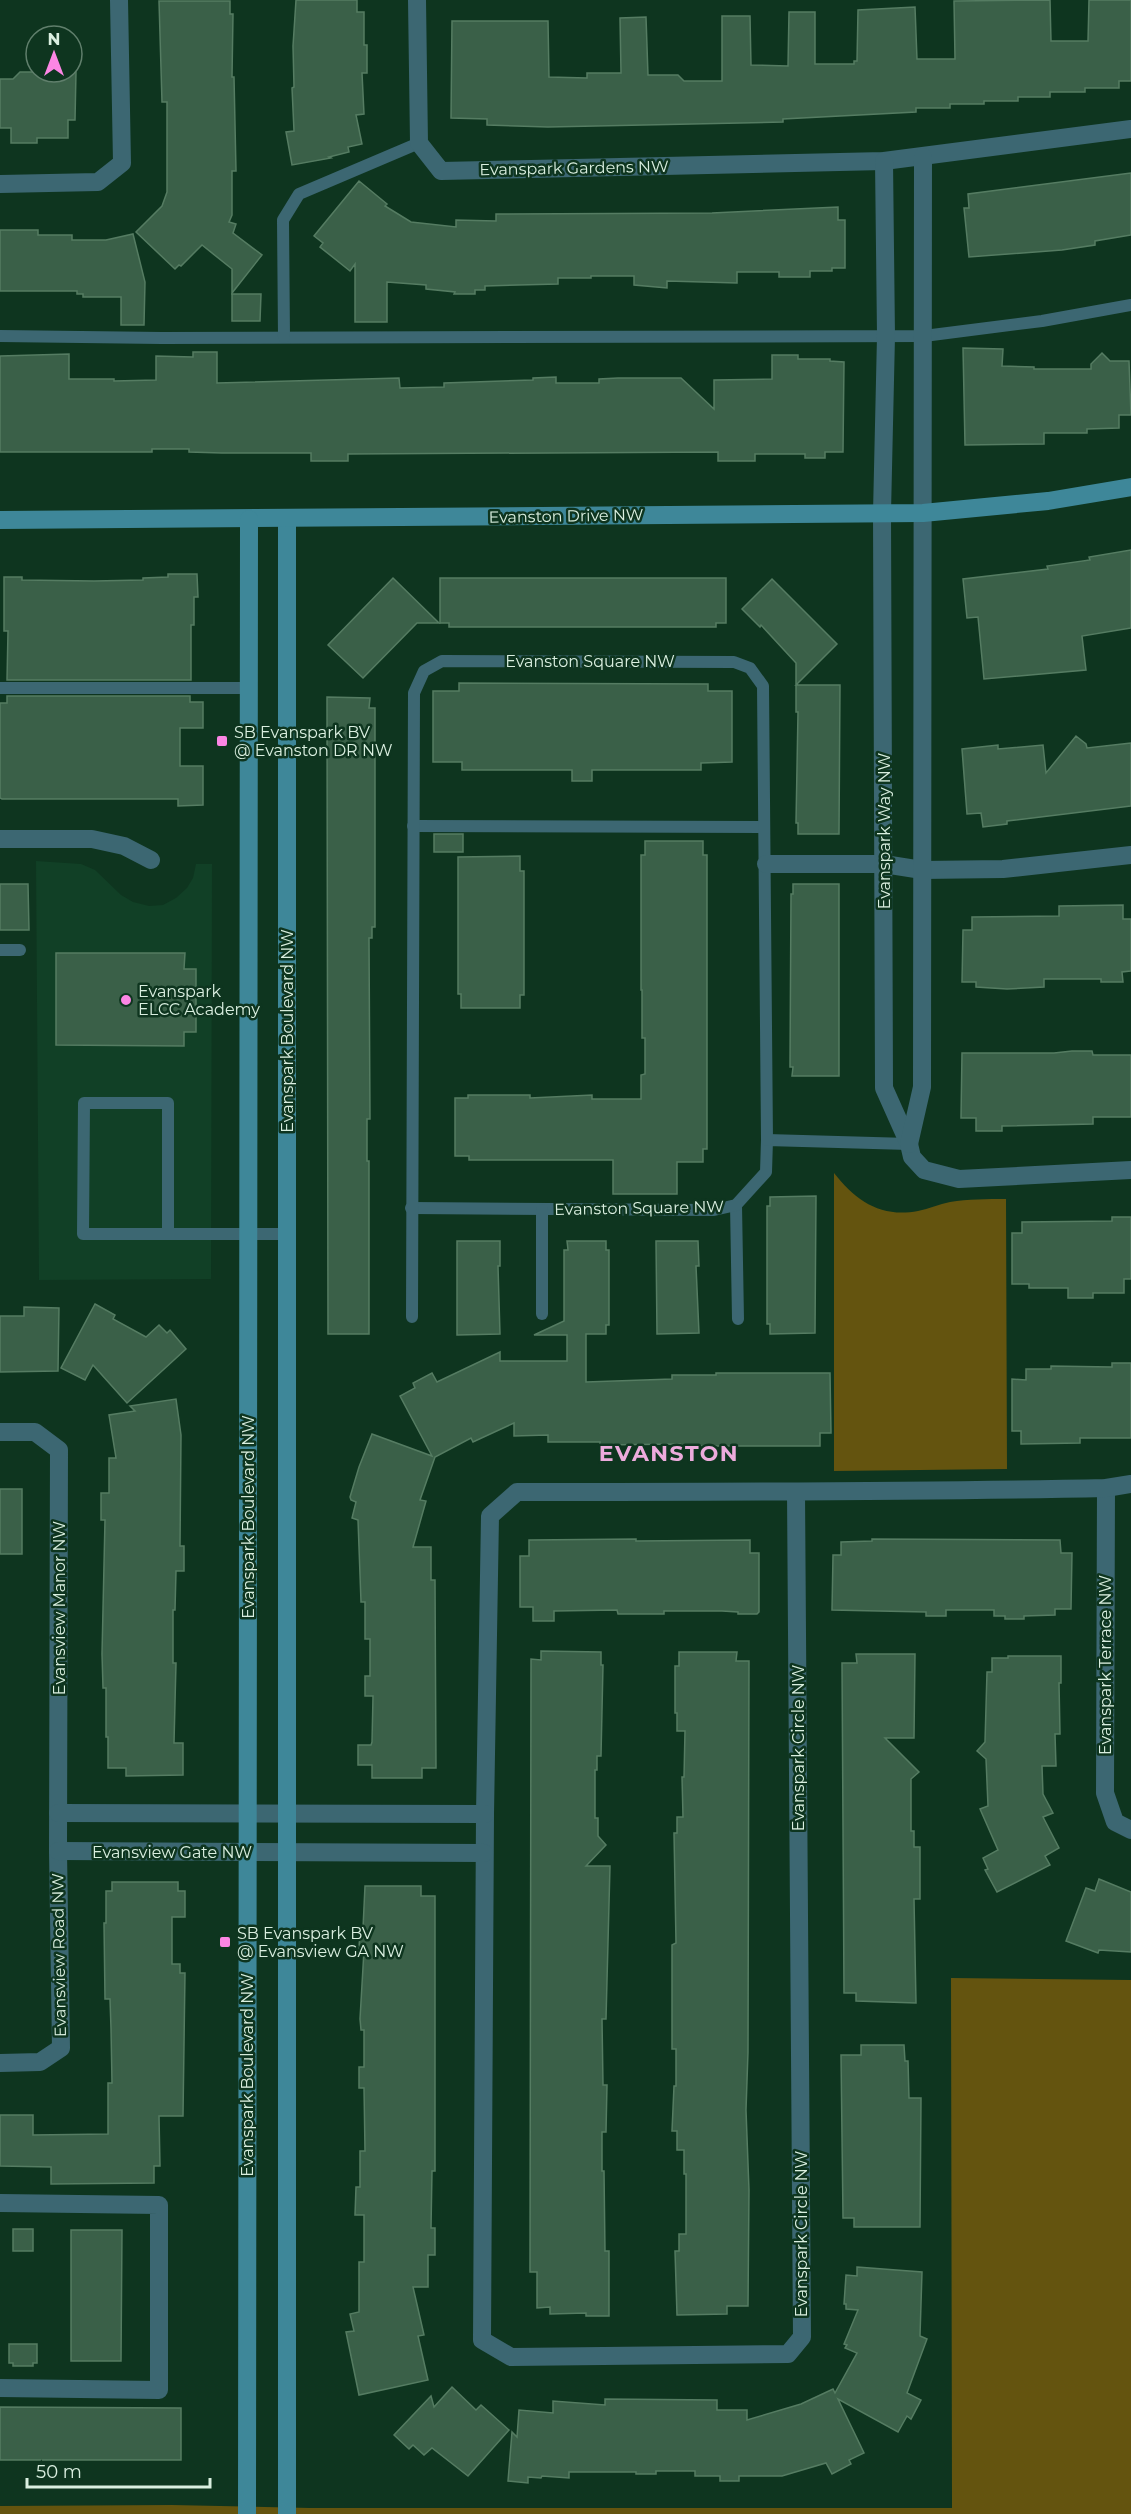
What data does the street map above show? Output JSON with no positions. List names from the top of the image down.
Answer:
{
  "streets": {
    "street": [
      "Evanspark Gardens NW",
      "Evanston Drive NW",
      "Evanspark Way NW",
      "Evanspark Boulevard NW",
      "Evansview Manor NW",
      "Evanspark Terrace NW",
      "Evanspark Circle NW",
      "Evansview Gate NW",
      "Evansview Road NW"
    ],
    "lane": ["Evanston Square NW"]
  },
  "crossings": [
    ["Evanston Drive NW", "Evanspark Way NW"],
    ["Evanston Drive NW", "Evanspark Boulevard NW"],
    ["Evanspark Boulevard NW", "Evansview Gate NW"],
    ["Evansview Manor NW", "Evansview Road NW"],
    ["Evanspark Terrace NW", "Evanspark Circle NW"],
    ["Evansview Gate NW", "Evansview Road NW"]
  ],
  "districts": ["EVANSTON"],
  "places": {
    "transit": ["SB Evanspark BV @ Evanston DR NW", "SB Evanspark BV @ Evansview GA NW"],
    "other": ["Evanspark ELCC Academy"]
  },
  "scale_bar": "50 m",
  "north": "top"
}
